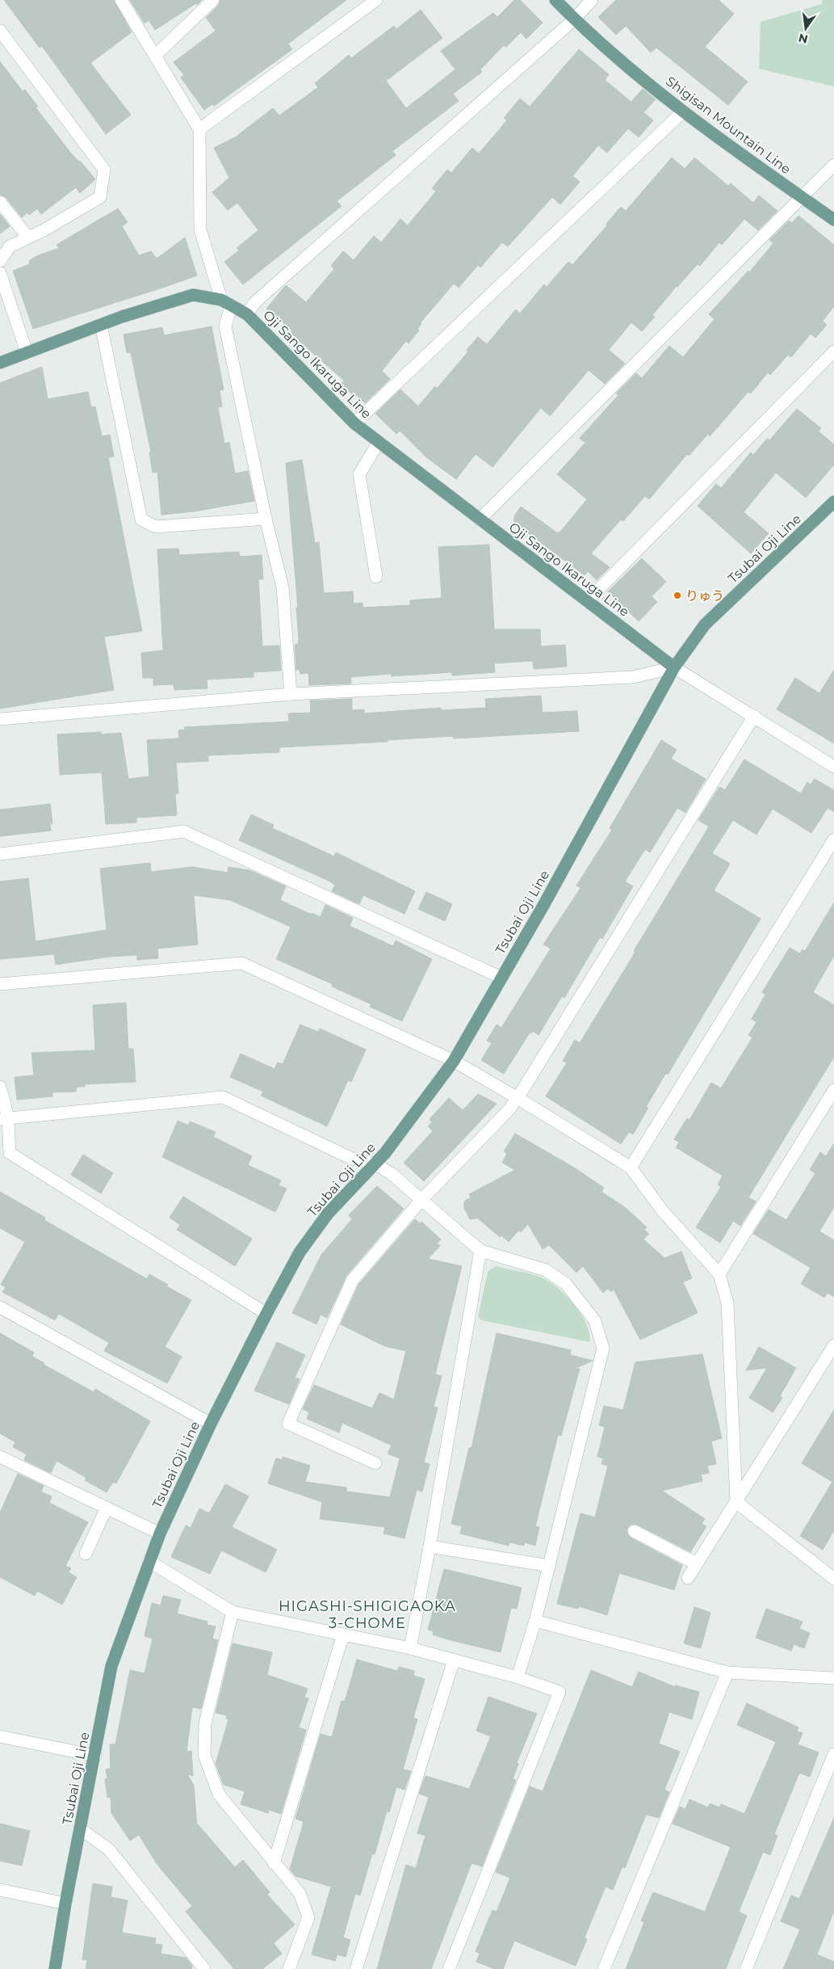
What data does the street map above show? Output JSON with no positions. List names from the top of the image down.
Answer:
{
  "streets": {
    "main road": ["Shigisan Mountain Line", "Oji Sango Ikaruga Line", "Tsubai Oji Line"]
  },
  "crossings": [
    ["Oji Sango Ikaruga Line", "Tsubai Oji Line"]
  ],
  "districts": ["HIGASHI-SHIGIGAOKA 3-CHOME"],
  "places": ["りゅう"],
  "north": "bottom"
}
